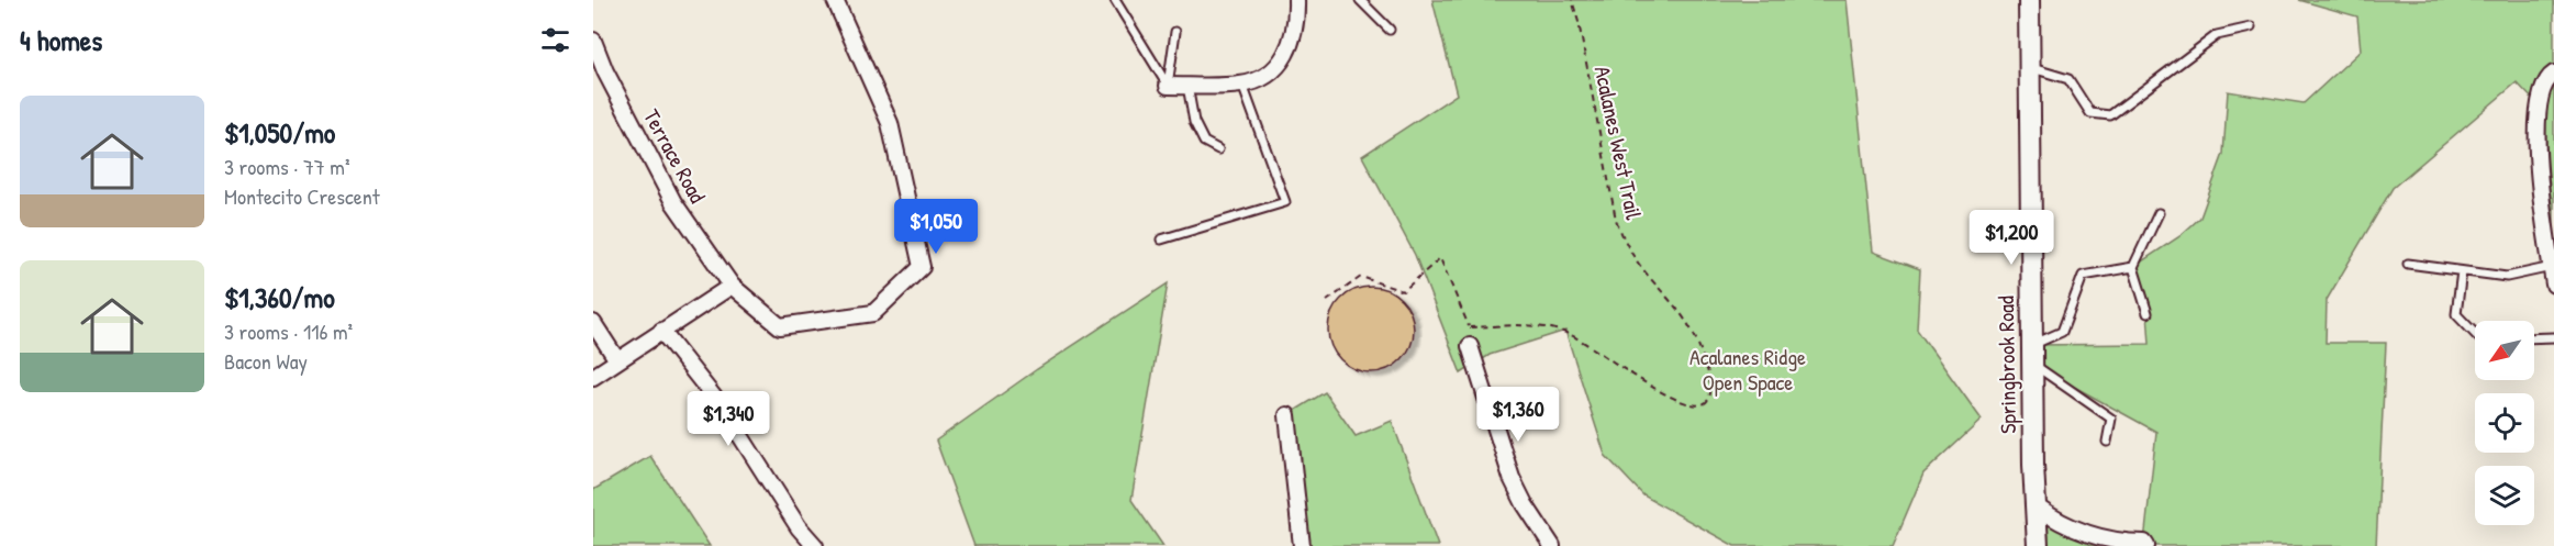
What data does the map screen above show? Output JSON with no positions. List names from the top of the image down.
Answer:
{
  "streets": {
    "street": ["Terrace Road", "Springbrook Road"],
    "path": ["Acalanes West Trail"]
  },
  "parks": ["Acalanes Ridge Open Space"],
  "north": "bottom left",
  "page": {
    "heading": "4 homes",
    "list": [
      {
        "name": "$1,050/mo",
        "note": "3 rooms · 77 m² · Montecito Crescent"
      },
      {
        "name": "$1,360/mo",
        "note": "3 rooms · 116 m² · Bacon Way"
      }
    ],
    "price": [
      "$1,050",
      "$1,200",
      "$1,360",
      "$1,340"
    ]
  }
}
